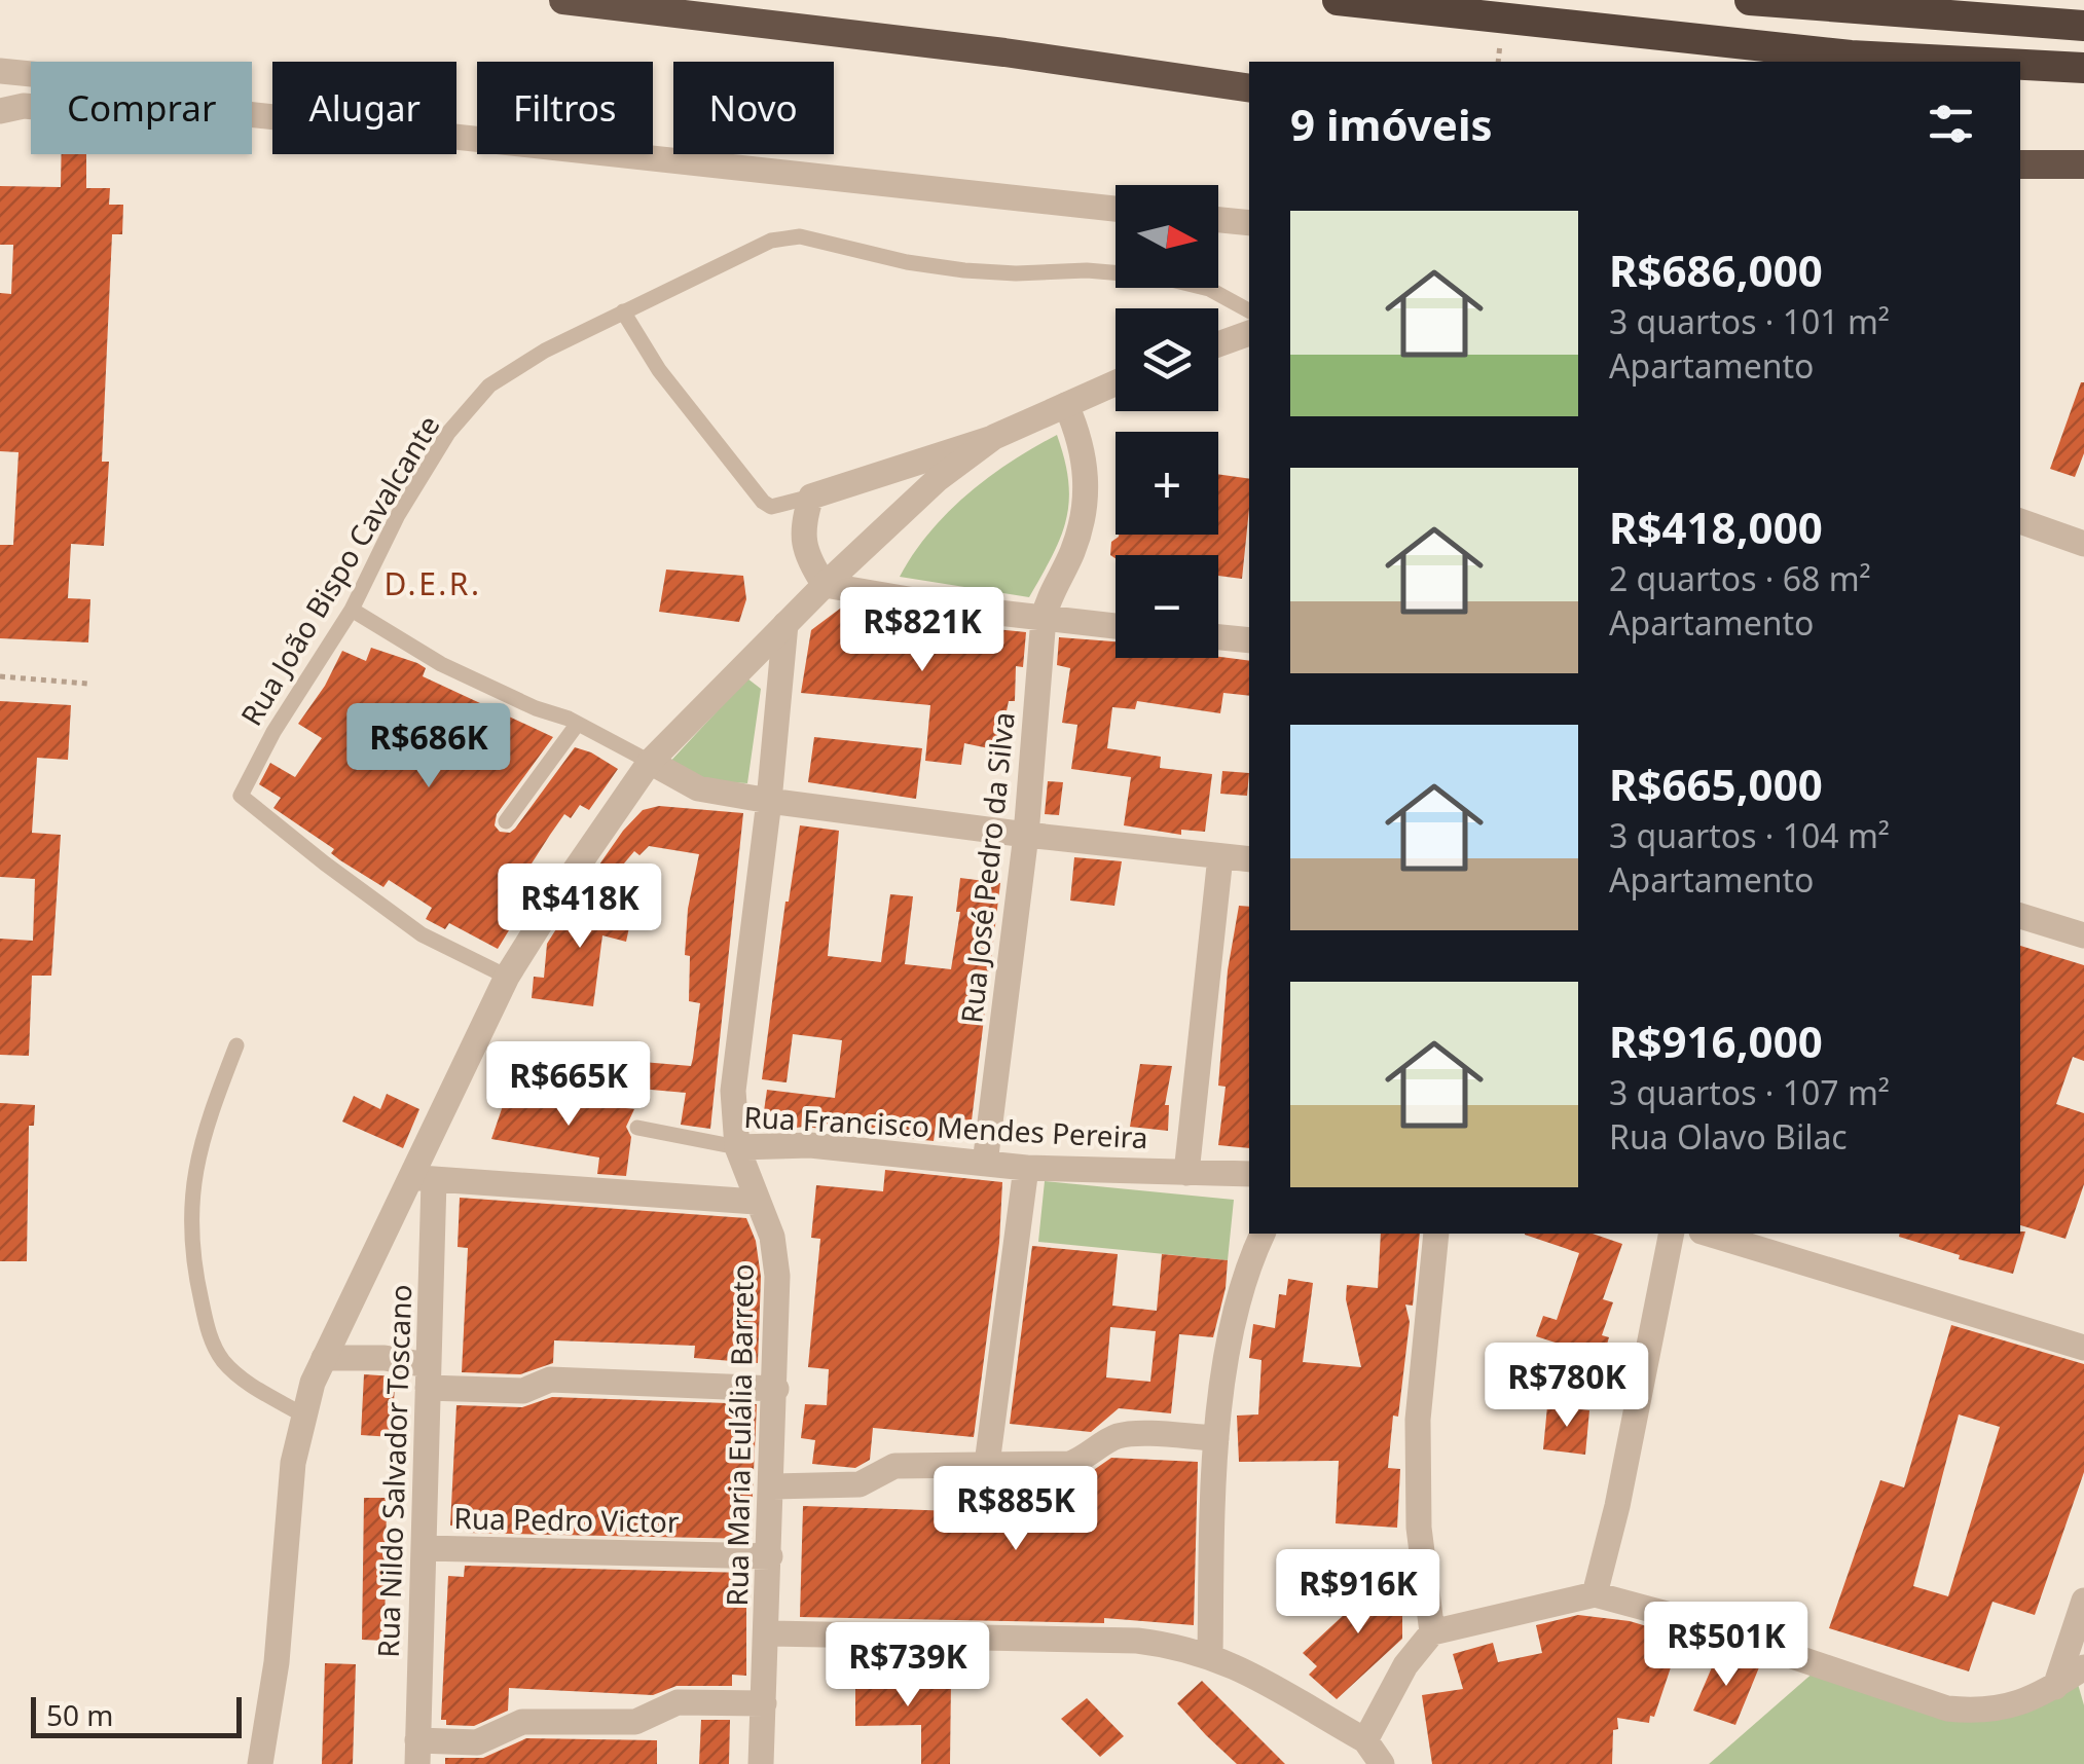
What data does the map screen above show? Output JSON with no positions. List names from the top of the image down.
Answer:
{
  "streets": {
    "street": [
      "Rua José Pedro da Silva",
      "Rua Francisco Mendes Pereira",
      "Rua Maria Eulália Barreto",
      "Rua Nildo Salvador Toscano",
      "Rua Pedro Victor"
    ],
    "lane": ["Rua João Bispo Cavalcante"]
  },
  "crossings": [
    ["Rua José Pedro da Silva", "Rua Francisco Mendes Pereira"],
    ["Rua Francisco Mendes Pereira", "Rua Maria Eulália Barreto"],
    ["Rua Maria Eulália Barreto", "Rua Pedro Victor"],
    ["Rua Nildo Salvador Toscano", "Rua Pedro Victor"]
  ],
  "districts": ["D.E.R."],
  "scale_bar": "50 m",
  "north": "right",
  "page": {
    "chip": [
      "Comprar",
      "Alugar",
      "Filtros",
      "Novo"
    ],
    "heading": "9 imóveis",
    "map_buttons": ["+", "−"],
    "list": [
      {
        "name": "R$686,000",
        "note": "3 quartos · 101 m² · Apartamento"
      },
      {
        "name": "R$418,000",
        "note": "2 quartos · 68 m² · Apartamento"
      },
      {
        "name": "R$665,000",
        "note": "3 quartos · 104 m² · Apartamento"
      },
      {
        "name": "R$916,000",
        "note": "3 quartos · 107 m² · Rua Olavo Bilac"
      }
    ],
    "price": [
      "R$821K",
      "R$686K",
      "R$418K",
      "R$665K",
      "R$780K",
      "R$885K",
      "R$916K",
      "R$501K",
      "R$739K"
    ],
    "scale": "50 m"
  }
}
